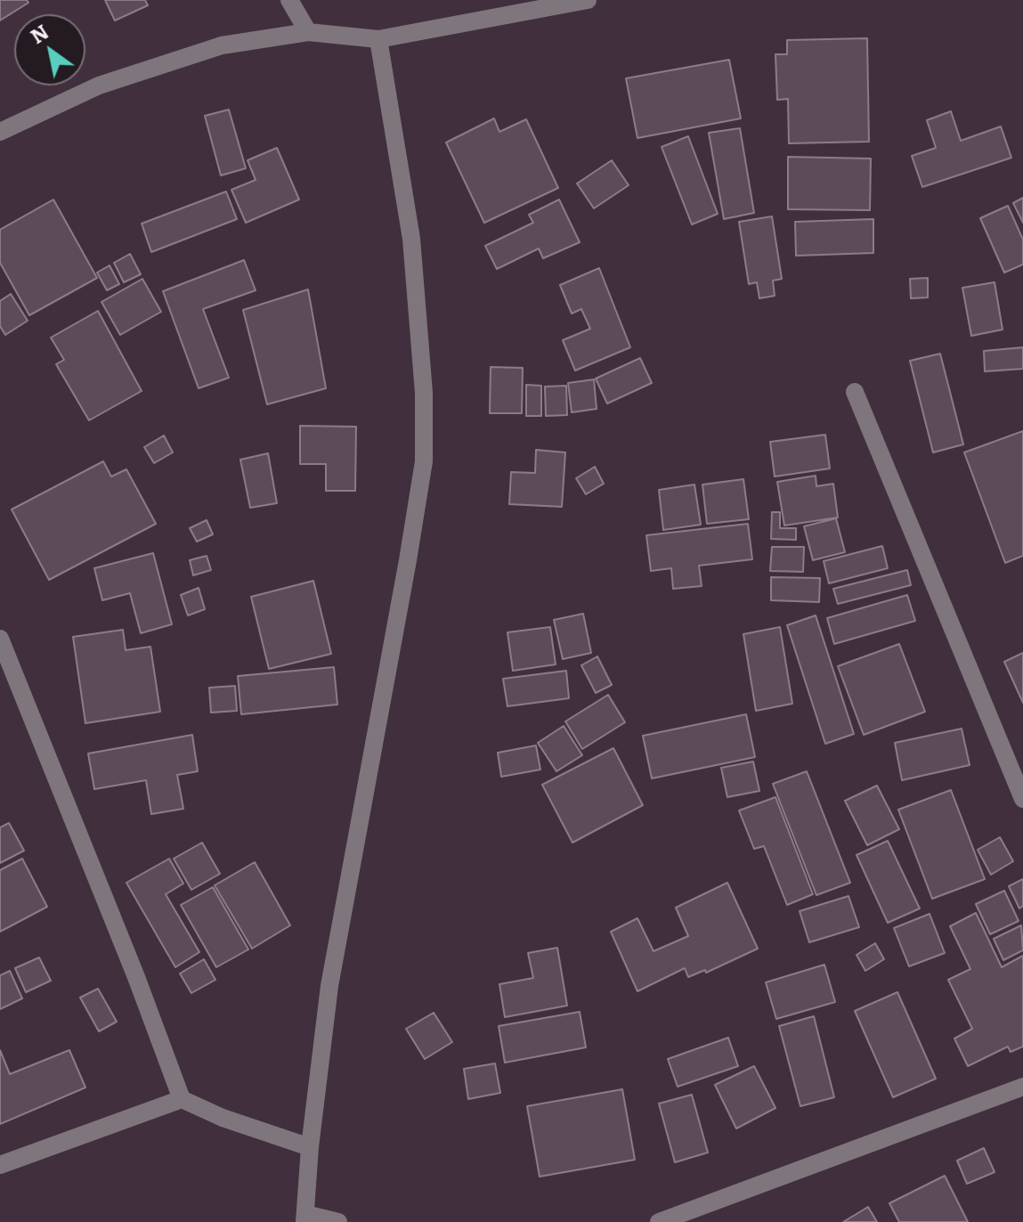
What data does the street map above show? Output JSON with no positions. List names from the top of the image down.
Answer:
{
  "north": "top left"
}
